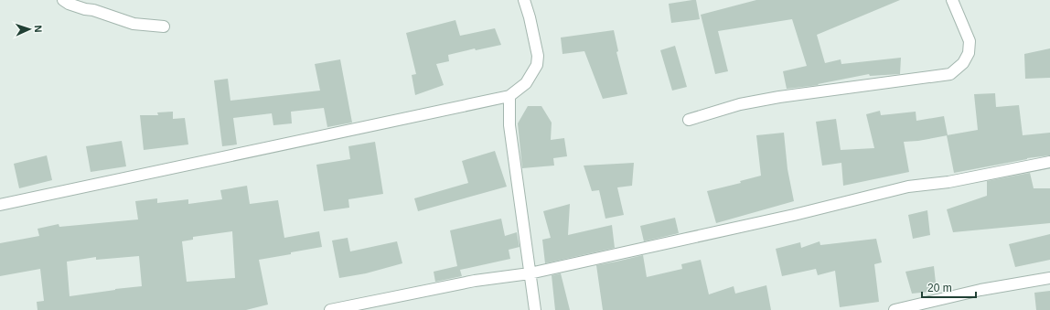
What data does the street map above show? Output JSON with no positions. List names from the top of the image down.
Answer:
{
  "scale_bar": "20 m",
  "north": "right"
}
